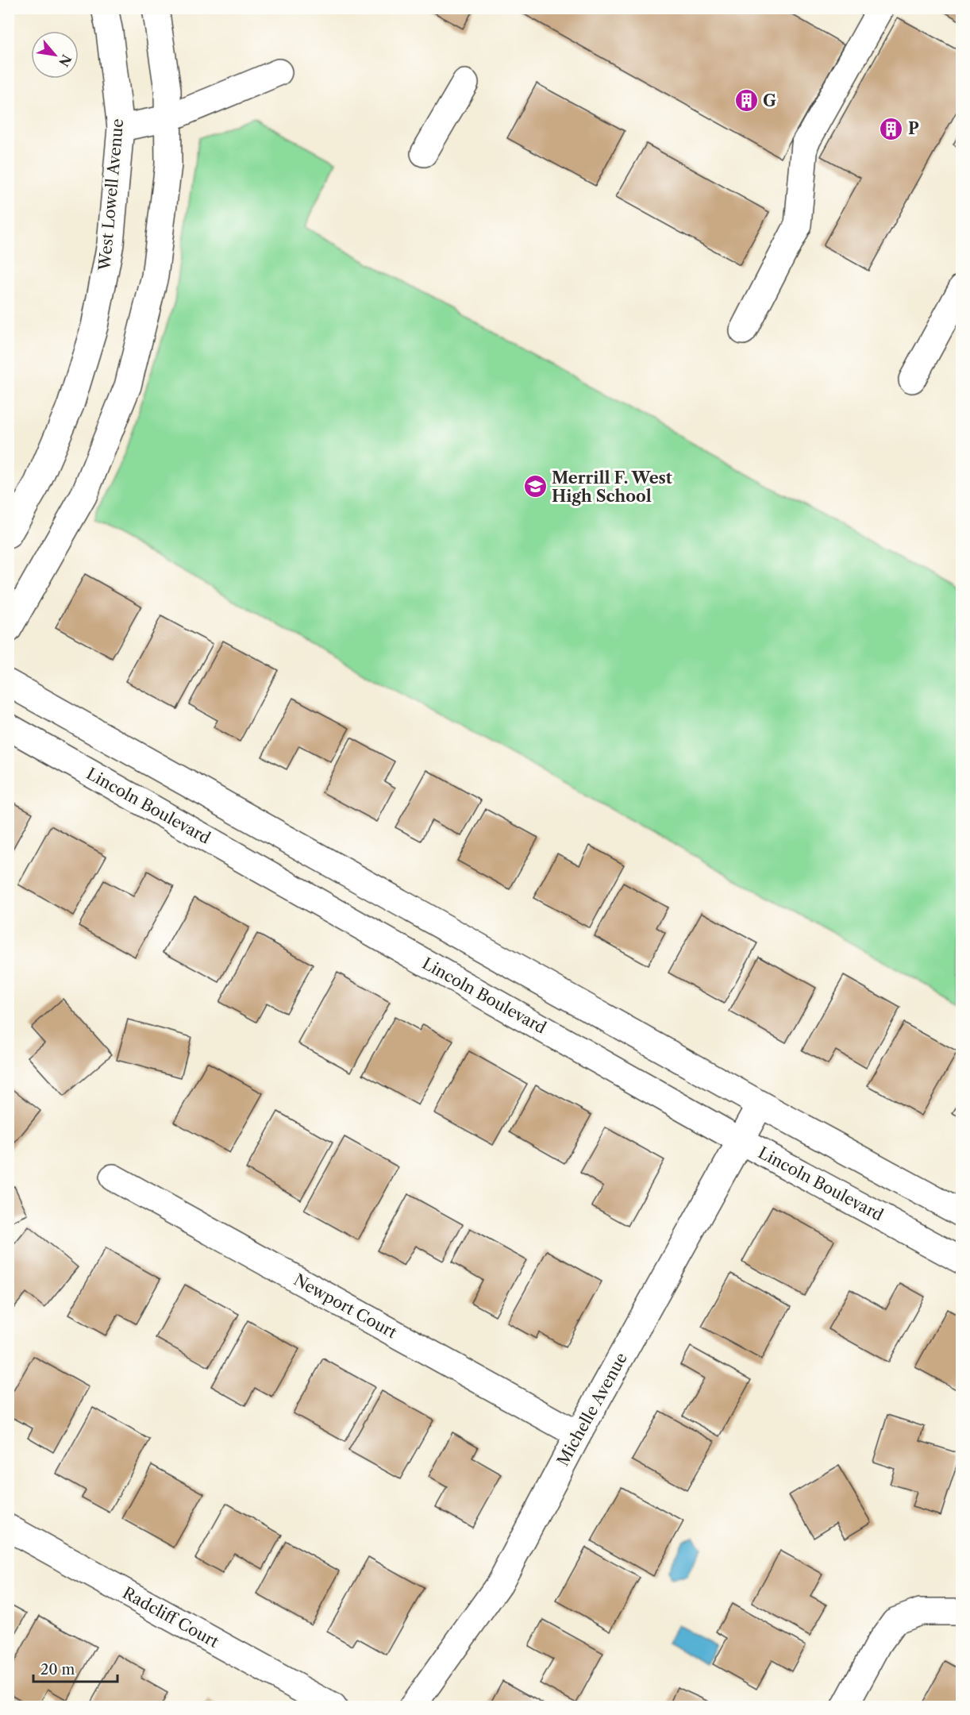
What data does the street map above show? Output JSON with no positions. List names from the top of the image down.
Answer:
{
  "streets": {
    "street": [
      "West Lowell Avenue",
      "Lincoln Boulevard",
      "Newport Court",
      "Michelle Avenue",
      "Radcliff Court"
    ]
  },
  "crossings": [
    ["Lincoln Boulevard", "Michelle Avenue"],
    ["Newport Court", "Michelle Avenue"]
  ],
  "places": {
    "building": ["G", "P"],
    "school or university": ["Merrill F. West High School"]
  },
  "scale_bar": "20 m",
  "north": "bottom right"
}
